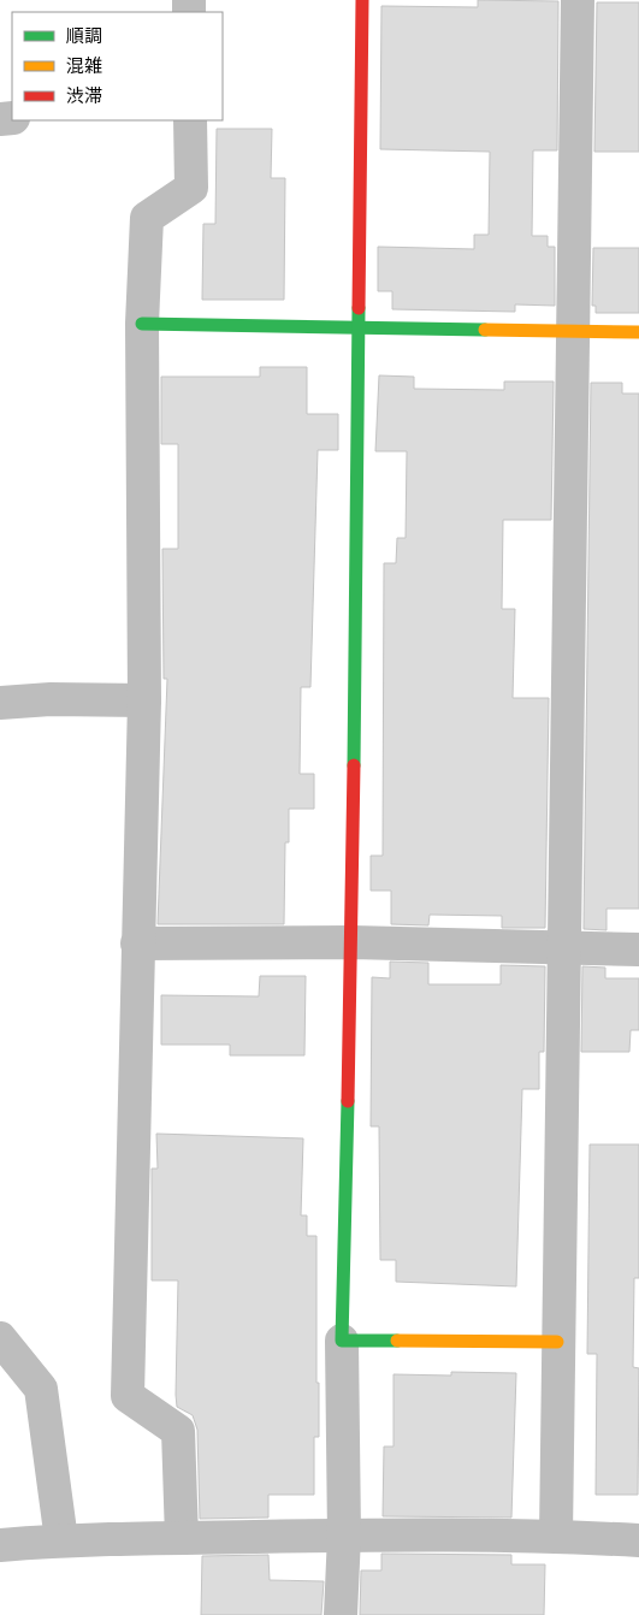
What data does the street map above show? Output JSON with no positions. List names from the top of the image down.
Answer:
{
  "legend": ["順調", "混雑", "渋滞"]
}
